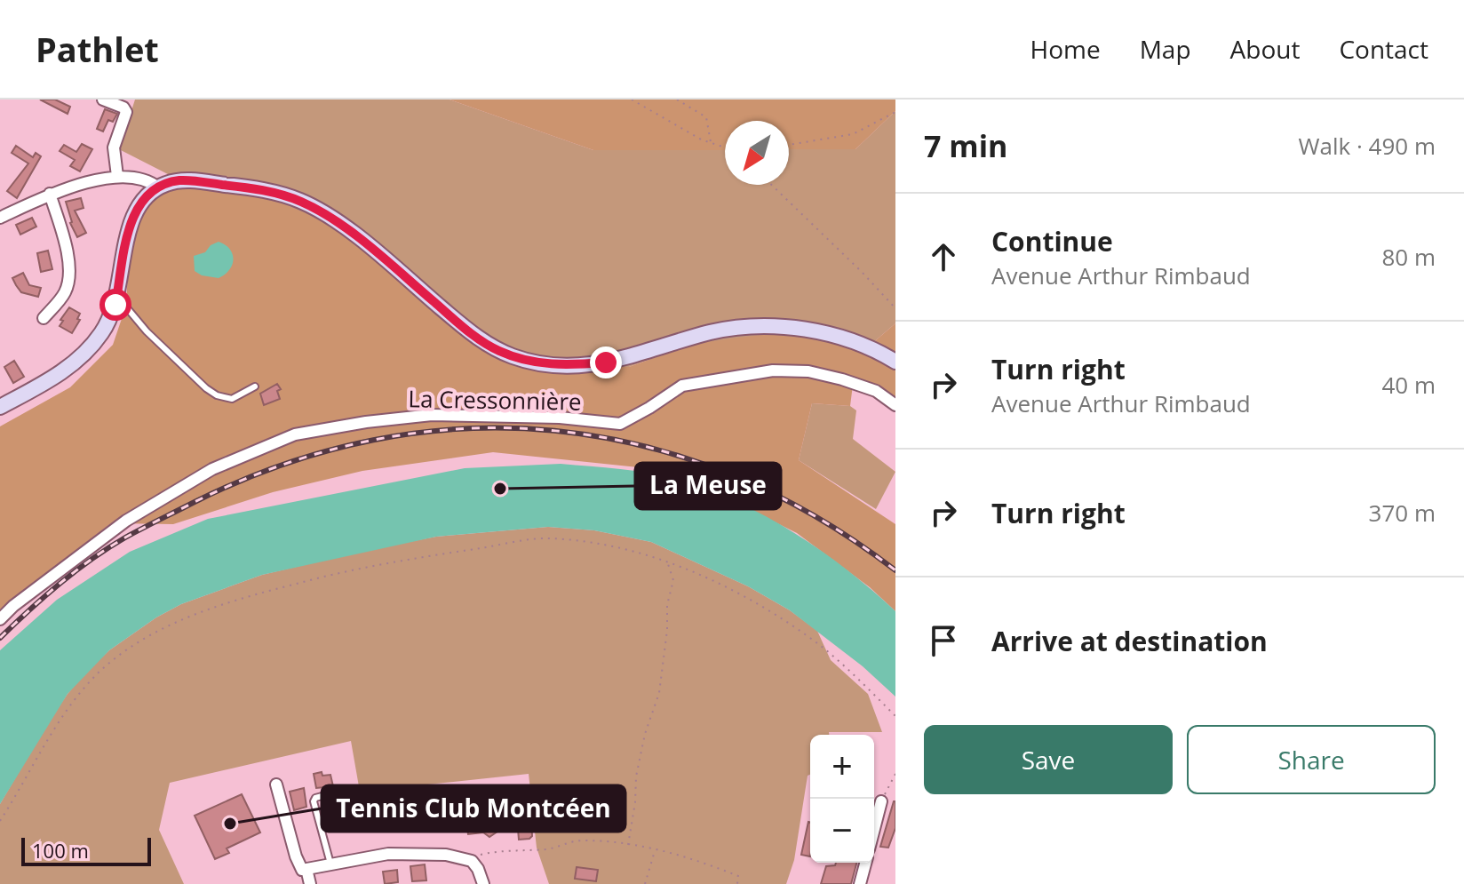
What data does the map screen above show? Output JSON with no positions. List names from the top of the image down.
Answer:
{
  "streets": {
    "street": ["La Cressonnière"]
  },
  "places": ["La Meuse", "Tennis Club Montcéen"],
  "scale_bar": "100 m",
  "north": "bottom left",
  "page": {
    "header": "Pathlet",
    "nav": [
      "Home",
      "Map",
      "About",
      "Contact"
    ],
    "heading": ["7 min", "Walk · 490 m"],
    "list": [
      ["Continue", "Avenue Arthur Rimbaud", "80 m"],
      ["Turn right", "Avenue Arthur Rimbaud", "40 m"],
      ["Turn right", "370 m"],
      "Arrive at destination"
    ],
    "buttons": ["Save", "Share"],
    "map_buttons": ["+", "−"],
    "scale": "100 m"
  }
}
